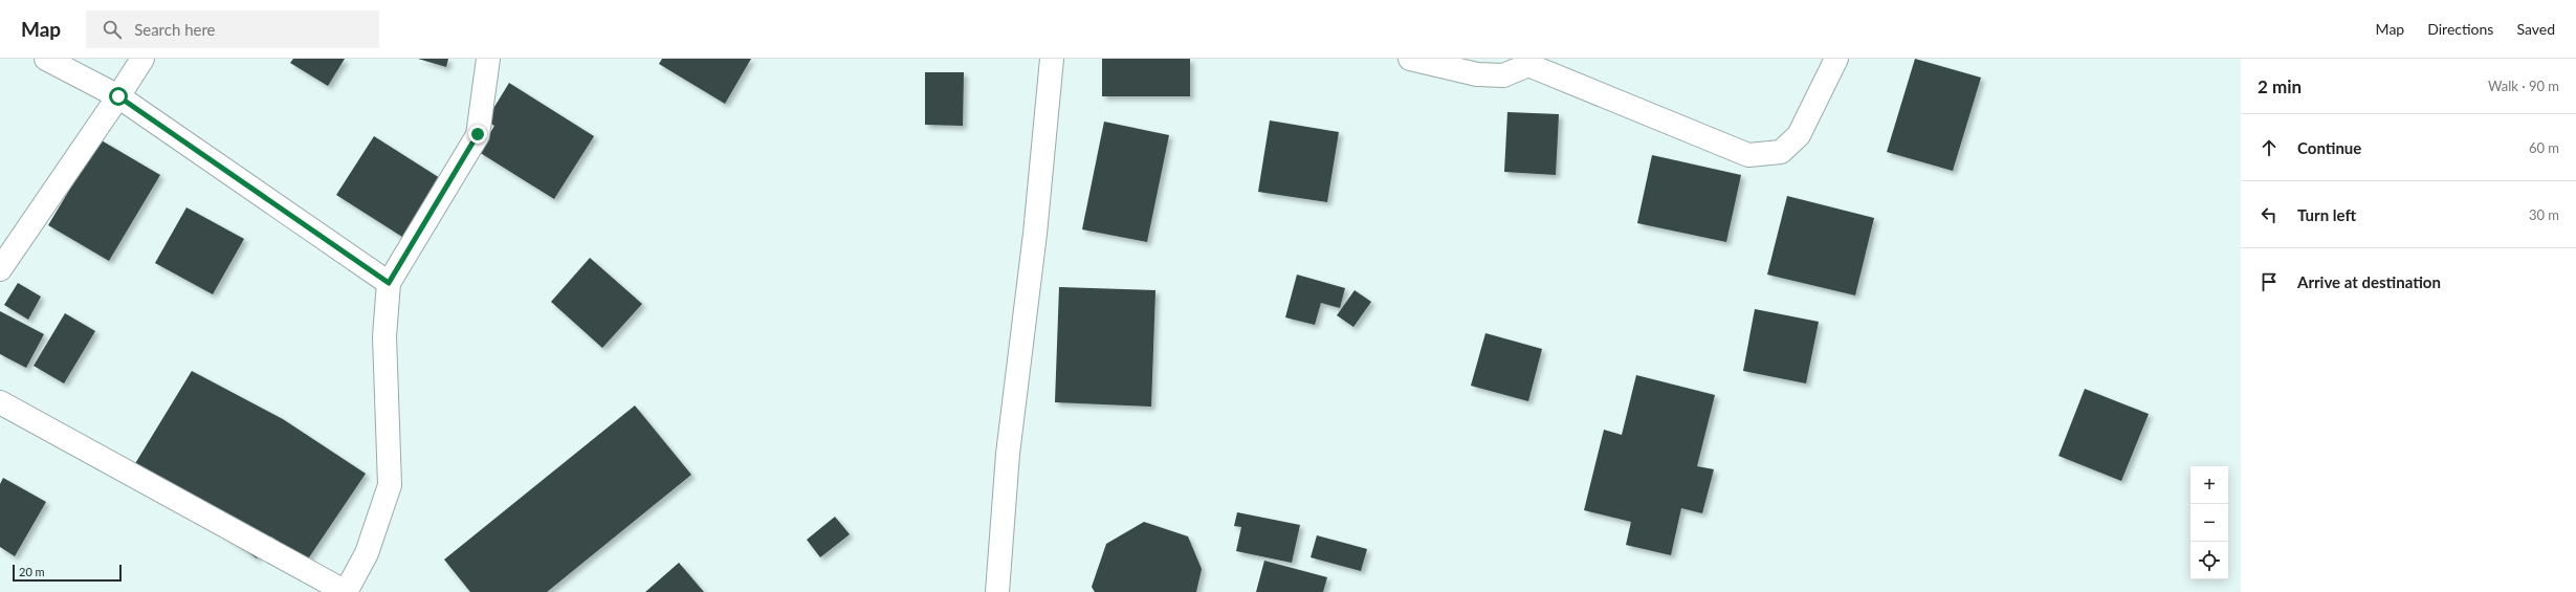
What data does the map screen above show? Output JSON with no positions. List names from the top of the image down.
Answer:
{
  "scale_bar": "20 m",
  "page": {
    "header": "Map",
    "search": "Search here",
    "nav": ["Map", "Directions", "Saved"],
    "heading": ["2 min", "Walk · 90 m"],
    "list": [
      ["Continue", "60 m"],
      ["Turn left", "30 m"],
      "Arrive at destination"
    ],
    "map_buttons": ["+", "−"],
    "scale": "20 m"
  }
}
